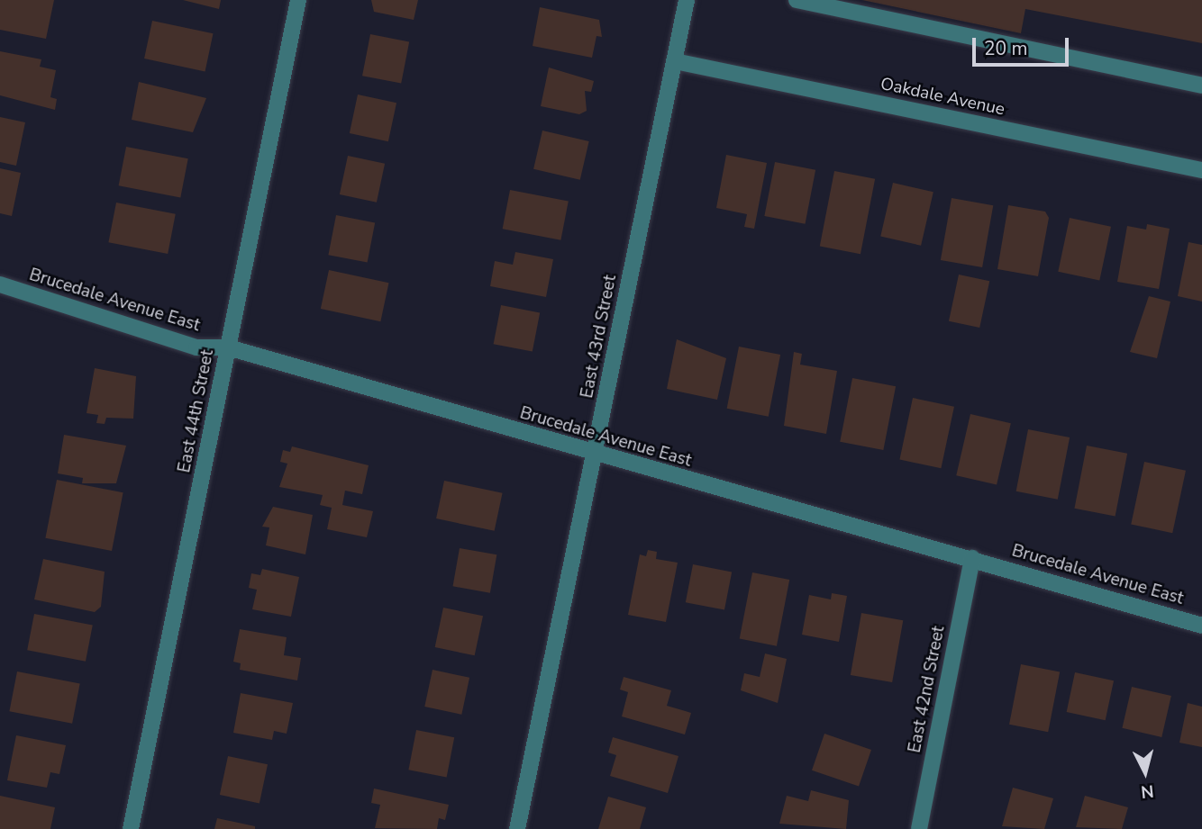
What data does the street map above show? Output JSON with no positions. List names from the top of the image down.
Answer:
{
  "streets": {
    "street": [
      "Oakdale Avenue",
      "Brucedale Avenue East",
      "East 43rd Street",
      "East 44th Street",
      "East 42nd Street"
    ]
  },
  "crossings": [
    ["Oakdale Avenue", "East 43rd Street"],
    ["Brucedale Avenue East", "East 43rd Street"],
    ["Brucedale Avenue East", "East 44th Street"],
    ["Brucedale Avenue East", "East 42nd Street"]
  ],
  "scale_bar": "20 m",
  "north": "bottom"
}
